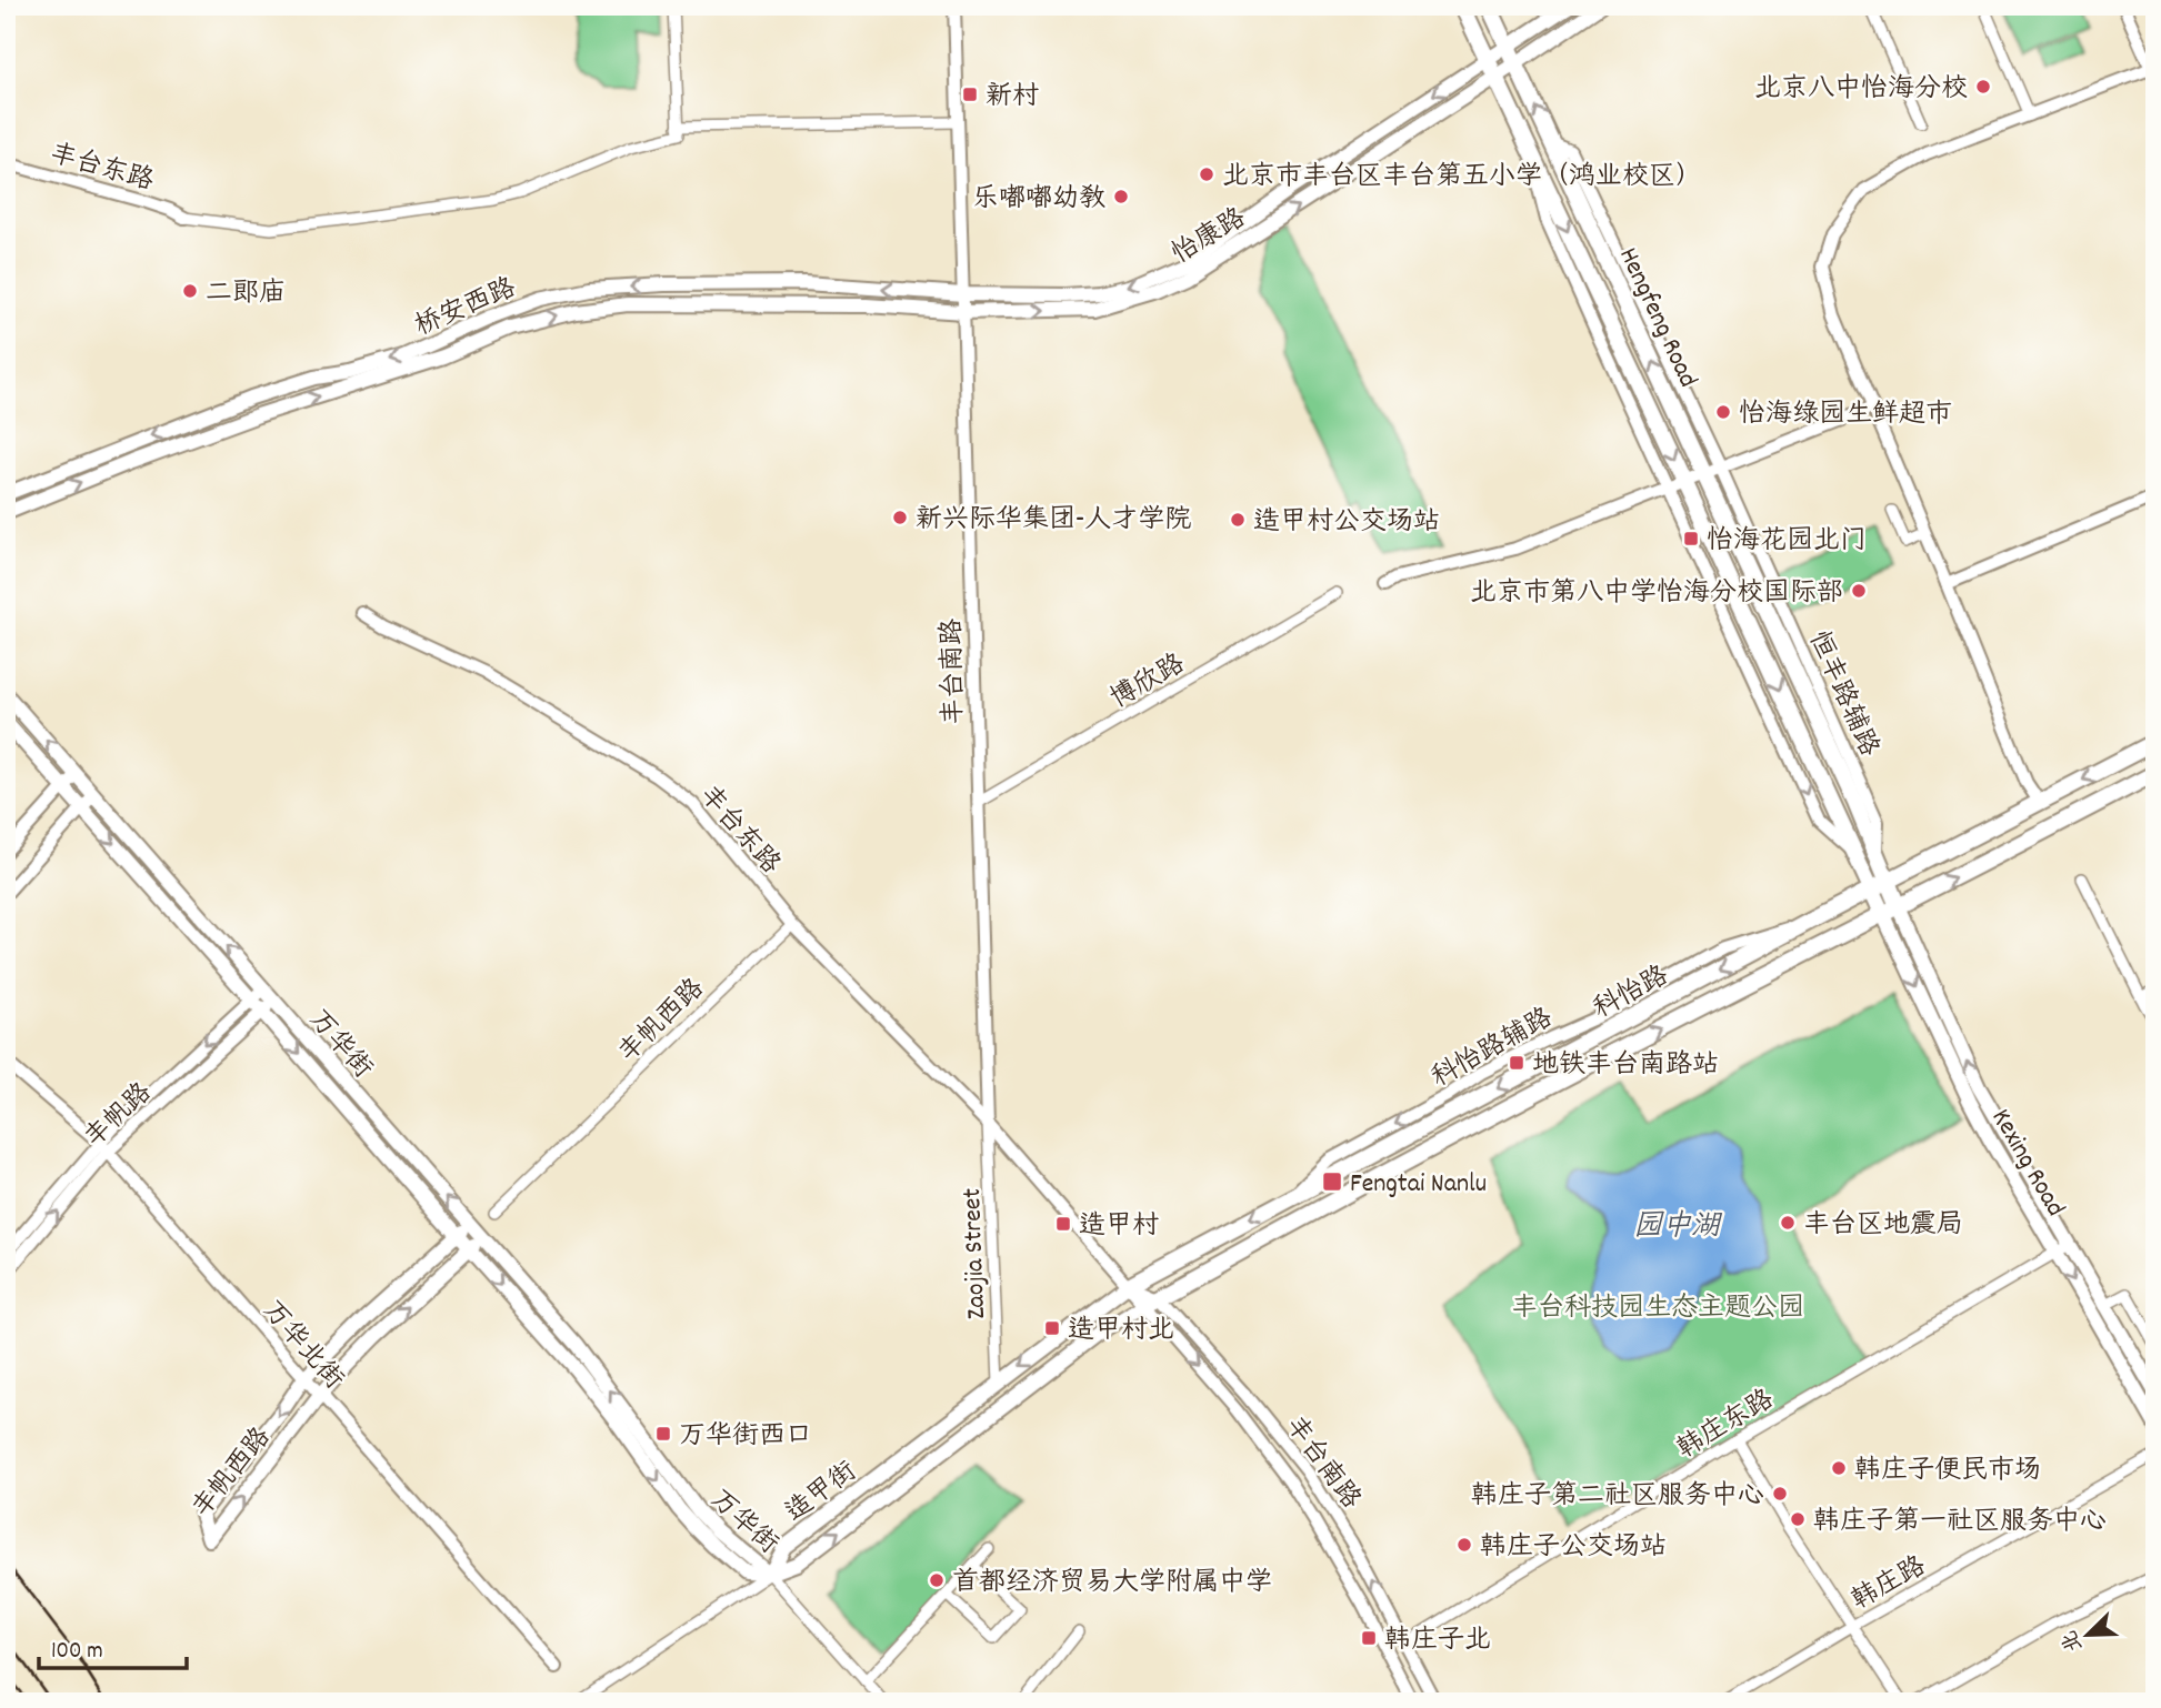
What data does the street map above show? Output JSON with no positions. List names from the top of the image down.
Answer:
{
  "streets": {
    "main road": [
      "怡康路",
      "桥安西路",
      "Hengfeng Road",
      "科怡路",
      "丰帆西路",
      "万华街",
      "Kexing Road",
      "造甲街"
    ],
    "street": [
      "丰台东路",
      "丰台南路",
      "博欣路",
      "恒丰路辅路",
      "丰帆路",
      "Zaojia Street",
      "万华北街",
      "韩庄东路",
      "韩庄路"
    ]
  },
  "crossings": [
    ["丰台东路", "丰台南路"],
    ["丰台东路", "丰帆西路"],
    ["丰台东路", "Zaojia Street"],
    ["怡康路", "桥安西路"],
    ["怡康路", "Hengfeng Road"],
    ["怡康路", "丰台南路"],
    ["桥安西路", "丰台南路"],
    ["Hengfeng Road", "恒丰路辅路"],
    ["Hengfeng Road", "科怡路"],
    ["Hengfeng Road", "Kexing Road"],
    ["丰台南路", "博欣路"],
    ["丰台南路", "科怡路"],
    ["丰台南路", "Zaojia Street"],
    ["丰台南路", "韩庄东路"],
    ["丰台南路", "造甲街"],
    ["科怡路", "Kexing Road"],
    ["科怡路", "造甲街"],
    ["丰帆西路", "万华街"],
    ["丰帆西路", "万华北街"],
    ["万华街", "丰帆路"],
    ["万华街", "造甲街"],
    ["丰帆路", "万华北街"],
    ["Kexing Road", "韩庄东路"],
    ["Zaojia Street", "造甲街"]
  ],
  "water": ["园中湖"],
  "parks": ["丰台科技园生态主题公园"],
  "places": {
    "other": [
      "北京八中怡海分校",
      "北京市丰台区丰台第五小学（鸿业校区）",
      "乐嘟嘟幼教",
      "二郎庙",
      "怡海绿园生鲜超市",
      "新兴际华集团-人才学院",
      "造甲村公交场站",
      "北京市第八中学怡海分校国际部",
      "丰台区地震局",
      "韩庄子便民市场",
      "韩庄子第二社区服务中心",
      "韩庄子第一社区服务中心",
      "韩庄子公交场站",
      "首都经济贸易大学附属中学"
    ],
    "transit": [
      "新村",
      "怡海花园北门",
      "地铁丰台南路站",
      "Fengtai Nanlu",
      "造甲村",
      "造甲村北",
      "万华街西口",
      "韩庄子北"
    ]
  },
  "scale_bar": "100 m",
  "north": "bottom left"
}
